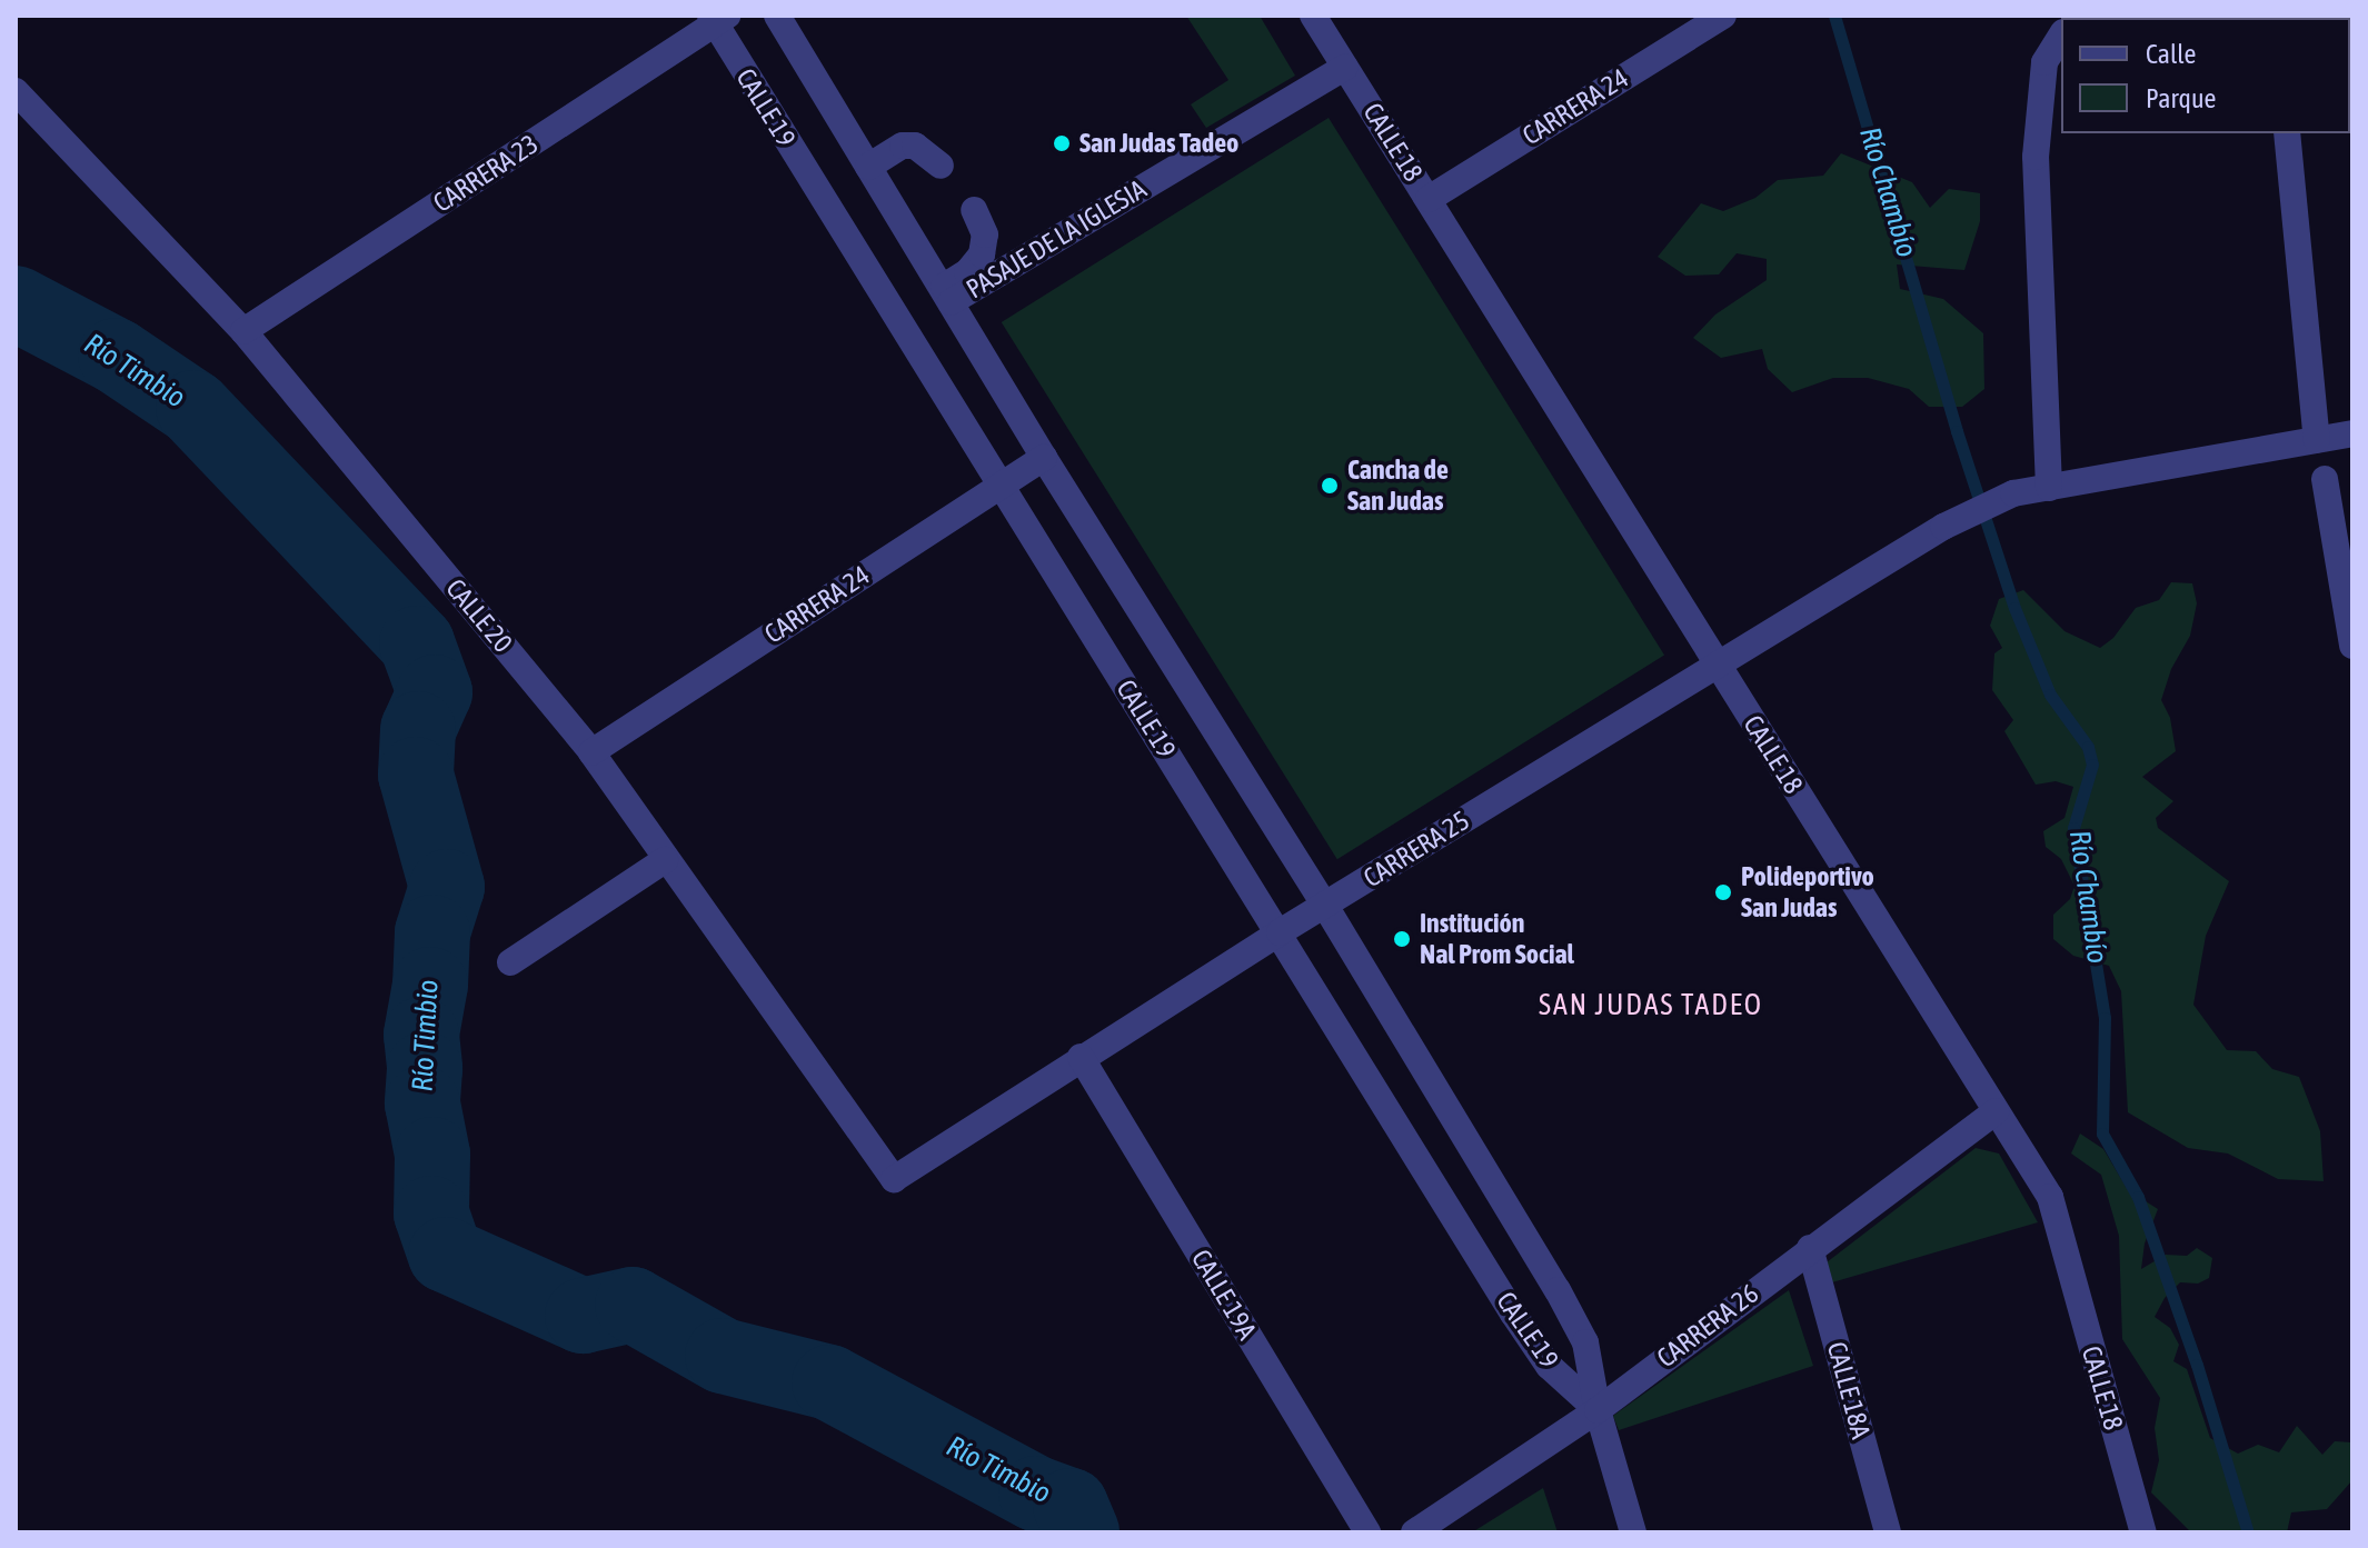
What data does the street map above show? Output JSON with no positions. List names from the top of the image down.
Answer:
{
  "streets": {
    "street": [
      "CARRERA 24",
      "CALLE 19",
      "CALLE 18",
      "CARRERA 23",
      "PASAJE DE LA IGLESIA",
      "CALLE 20",
      "CARRERA 25",
      "CALLE 19A",
      "CARRERA 26",
      "CALLE 18A"
    ]
  },
  "crossings": [
    ["CARRERA 24", "CALLE 19"],
    ["CARRERA 24", "CALLE 18"],
    ["CARRERA 24", "CALLE 20"],
    ["CALLE 19", "CARRERA 23"],
    ["CALLE 19", "PASAJE DE LA IGLESIA"],
    ["CALLE 19", "CARRERA 25"],
    ["CALLE 19", "CARRERA 26"],
    ["CALLE 18", "PASAJE DE LA IGLESIA"],
    ["CALLE 18", "CARRERA 25"],
    ["CALLE 18", "CARRERA 26"],
    ["CARRERA 23", "CALLE 20"],
    ["CALLE 20", "CARRERA 25"],
    ["CARRERA 25", "CALLE 19A"],
    ["CARRERA 26", "CALLE 18A"]
  ],
  "districts": ["SAN JUDAS TADEO"],
  "water": ["Río Chambío", "Río Timbio"],
  "places": [
    "San Judas Tadeo",
    "Cancha de San Judas",
    "Polideportivo San Judas",
    "Institución Nal Prom Social"
  ],
  "legend": ["Calle", "Parque"]
}
